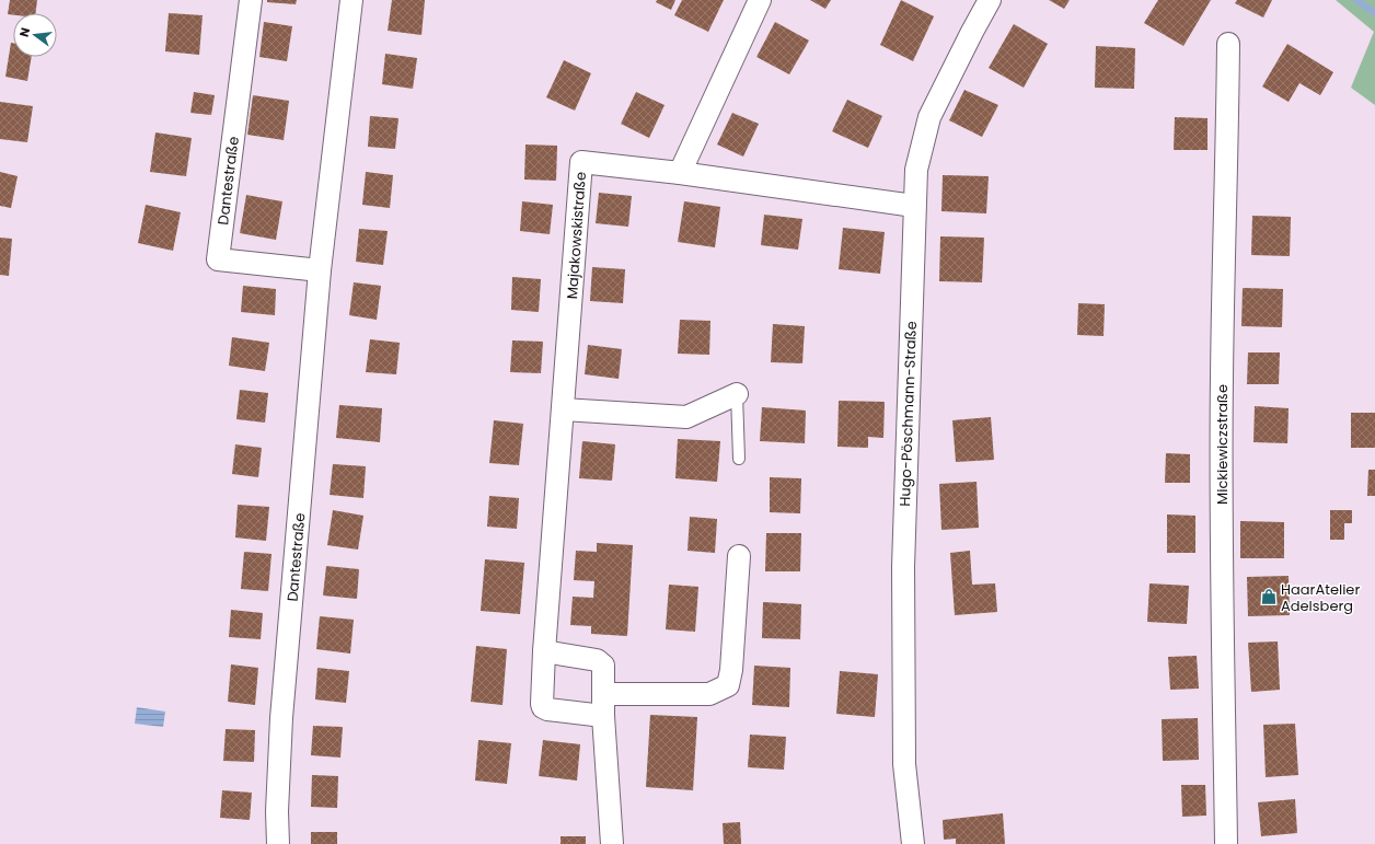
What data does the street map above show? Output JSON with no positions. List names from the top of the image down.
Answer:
{
  "streets": {
    "street": [
      "Dantestraße",
      "Majakowskistraße",
      "Hugo-Pöschmann-Straße",
      "Mickiewiczstraße"
    ]
  },
  "crossings": [
    ["Majakowskistraße", "Hugo-Pöschmann-Straße"]
  ],
  "places": {
    "shop": ["HaarAtelier Adelsberg"]
  },
  "north": "left"
}
